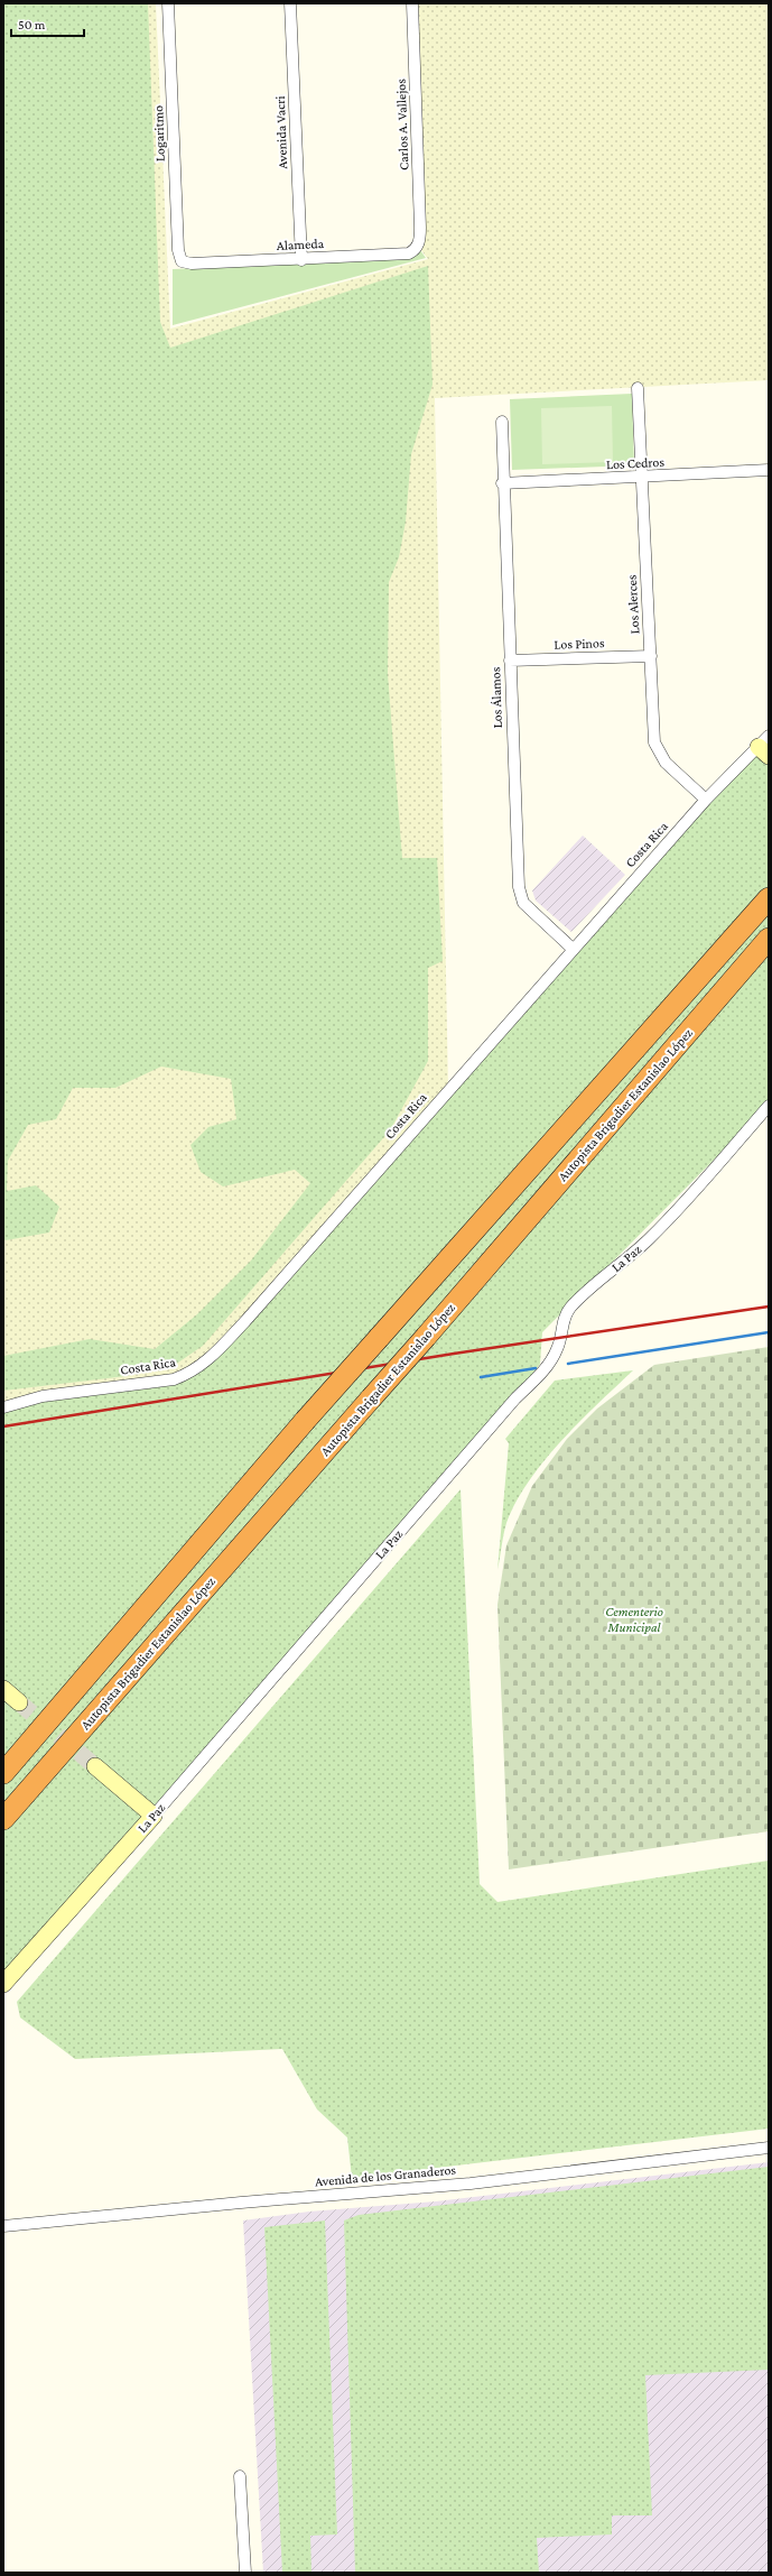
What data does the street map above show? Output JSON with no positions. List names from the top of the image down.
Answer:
{
  "streets": {
    "highway": ["Autopista Brigadier Estanislao López"],
    "street": [
      "Carlos A. Vallejos",
      "Avenida Vacri",
      "Logaritmo",
      "Alameda",
      "Los Cedros",
      "Los Alerces",
      "Los Pinos",
      "Los Álamos",
      "Costa Rica",
      "La Paz",
      "Avenida de los Granaderos"
    ]
  },
  "crossings": [
    ["Carlos A. Vallejos", "Alameda"],
    ["Avenida Vacri", "Alameda"],
    ["Logaritmo", "Alameda"],
    ["Los Cedros", "Los Alerces"],
    ["Los Cedros", "Los Álamos"],
    ["Los Alerces", "Los Pinos"],
    ["Los Alerces", "Costa Rica"],
    ["Los Pinos", "Los Álamos"],
    ["Los Álamos", "Costa Rica"]
  ],
  "parks": ["Cementerio Municipal"],
  "scale_bar": "50 m"
}
